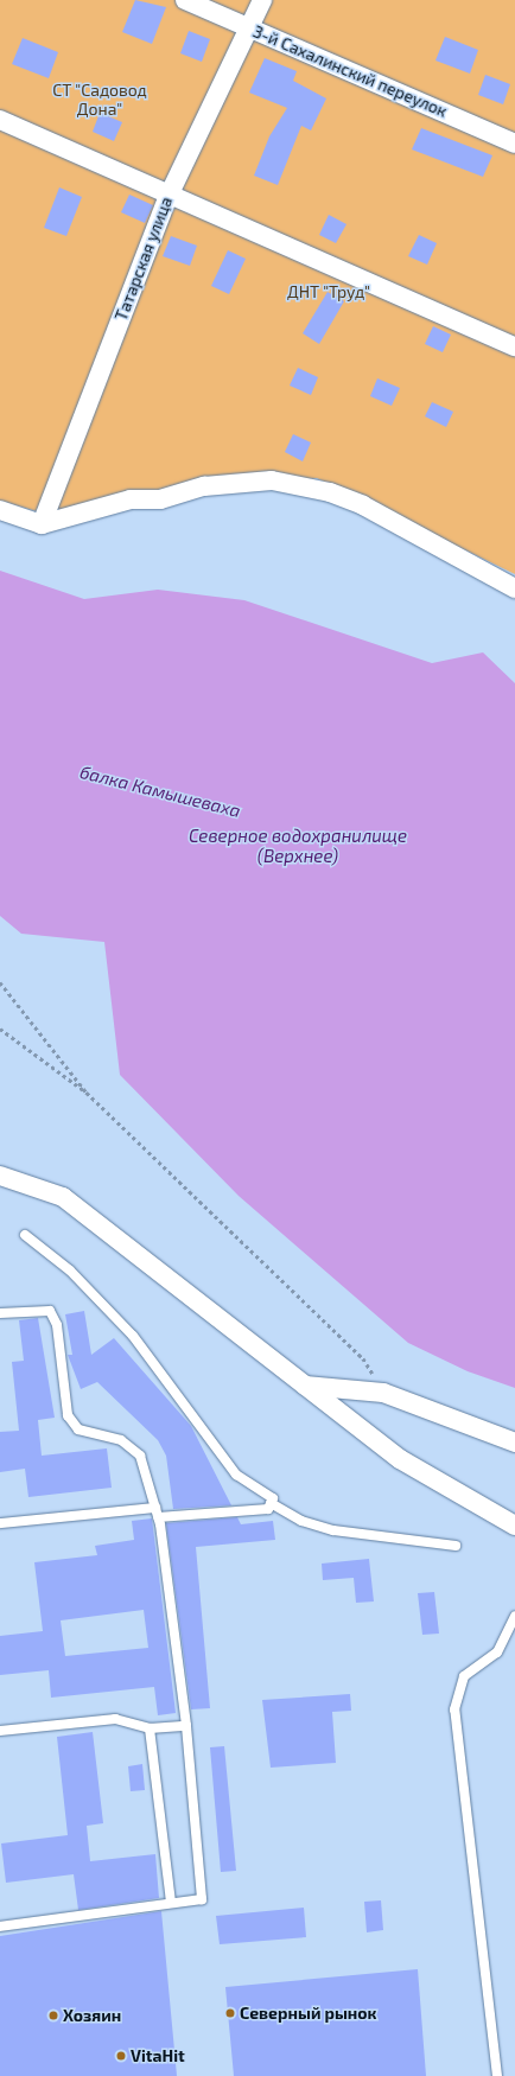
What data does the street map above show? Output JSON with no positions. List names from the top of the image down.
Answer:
{
  "streets": {
    "street": ["3-й Сахалинский переулок", "Татарская улица"]
  },
  "crossings": [
    ["3-й Сахалинский переулок", "Татарская улица"]
  ],
  "water": ["балка Камышеваха", "Северное водохранилище (Верхнее)"],
  "parks": ["СТ \"Садовод Дона\"", "ДНТ \"Труд\""],
  "places": ["Северный рынок", "Хозяин", "VitaHit"]
}
